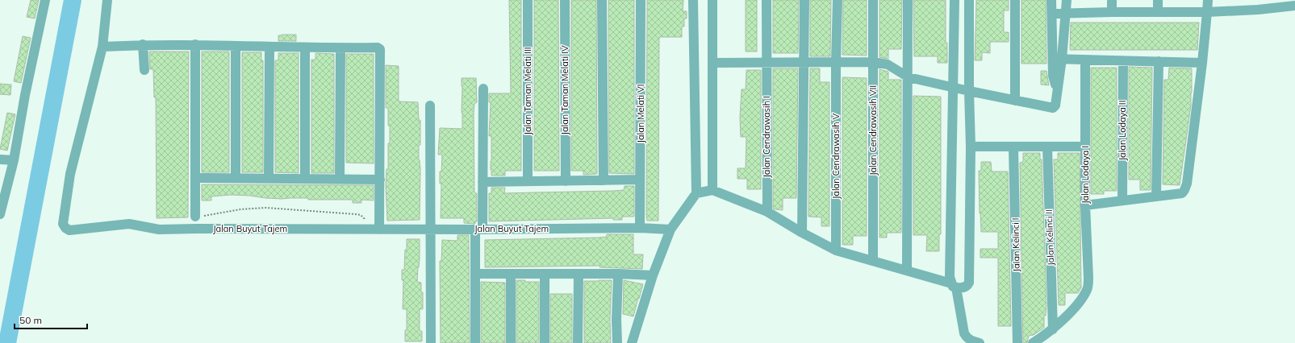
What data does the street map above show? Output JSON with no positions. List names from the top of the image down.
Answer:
{
  "streets": {
    "street": [
      "Jalan Taman Melati IV",
      "Jalan Taman Melati III",
      "Jalan Melati VI",
      "Jalan Cendrawasih VII",
      "Jalan Lodaya II",
      "Jalan Cendrawasih I",
      "Jalan Cendrawasih V",
      "Jalan Lodaya I",
      "Jalan Buyut Tajem",
      "Jalan Kelinci II",
      "Jalan Kelinci I"
    ]
  },
  "crossings": [
    ["Jalan Melati VI", "Jalan Buyut Tajem"],
    ["Jalan Lodaya I", "Jalan Kelinci II"]
  ],
  "scale_bar": "50 m"
}
